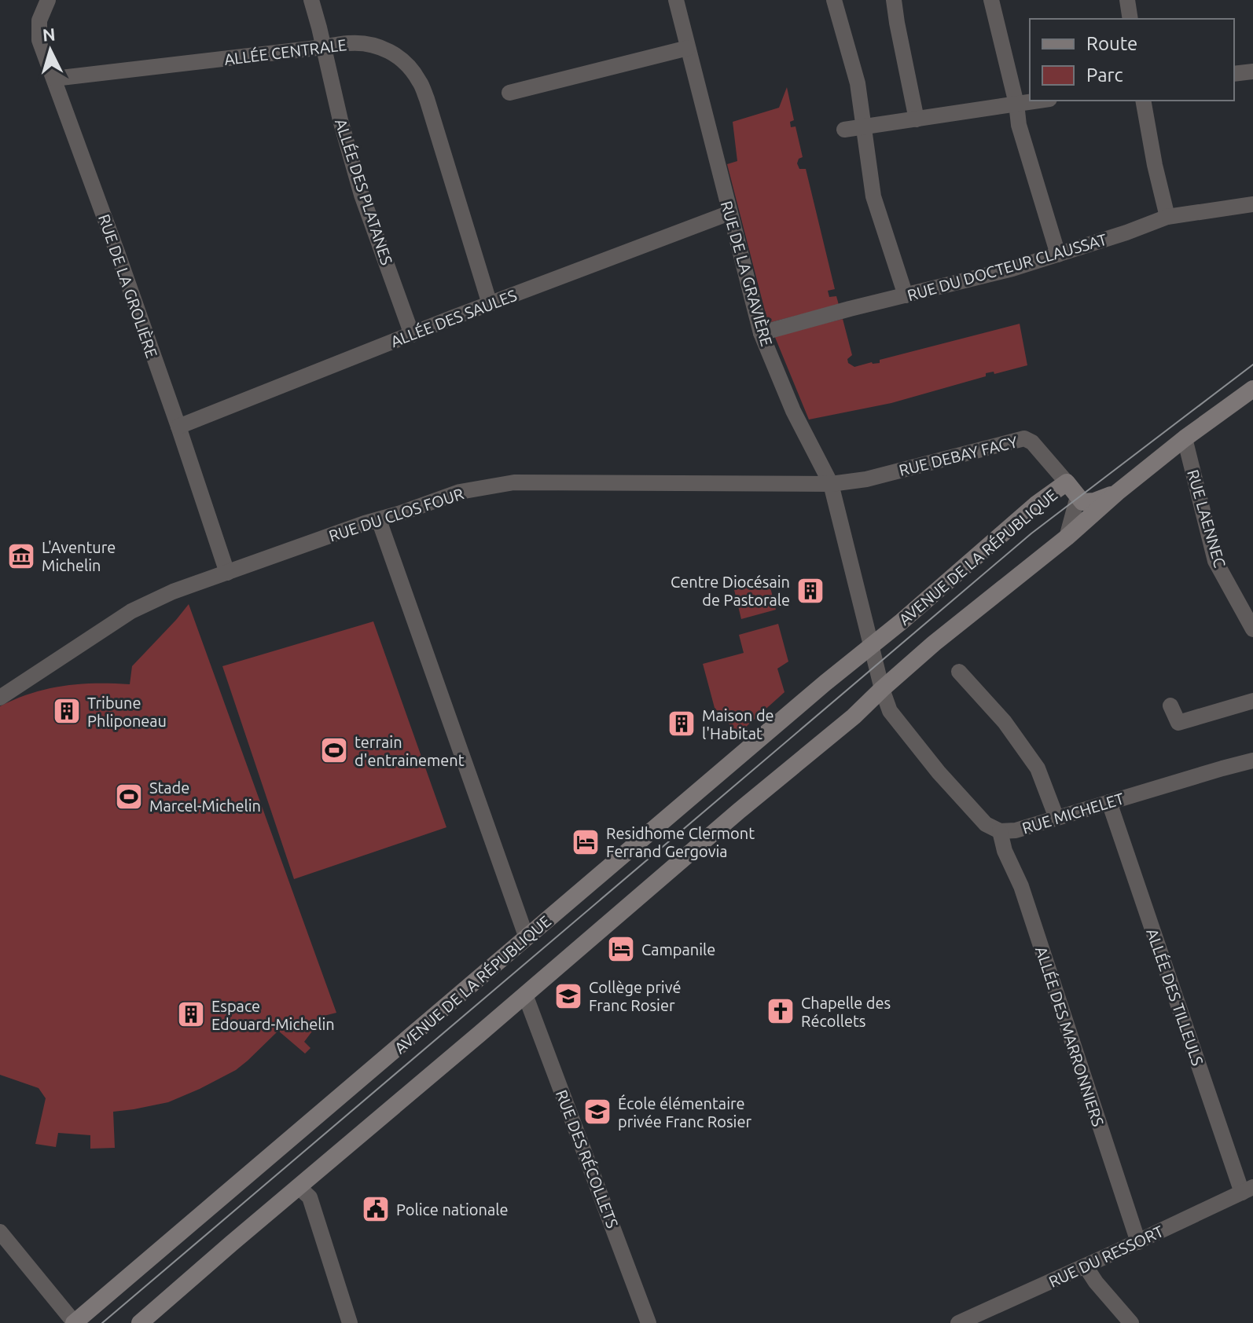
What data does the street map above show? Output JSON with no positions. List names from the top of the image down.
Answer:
{
  "streets": {
    "main road": ["AVENUE DE LA RÉPUBLIQUE"],
    "street": [
      "ALLÉE CENTRALE",
      "ALLÉE DES PLATANES",
      "RUE DU DOCTEUR CLAUSSAT",
      "RUE DE LA GRAVIÈRE",
      "RUE DE LA GROLIÈRE",
      "ALLÉE DES SAULES",
      "RUE DEBAY FACY",
      "RUE DU CLOS FOUR",
      "RUE LAENNEC",
      "RUE MICHELET",
      "ALLÉE DES TILLEULS",
      "ALLÉE DES MARRONNIERS",
      "RUE DES RÉCOLLETS",
      "RUE DU RESSORT"
    ]
  },
  "crossings": [
    ["ALLÉE CENTRALE", "ALLÉE DES PLATANES"],
    ["ALLÉE CENTRALE", "RUE DE LA GROLIÈRE"],
    ["ALLÉE CENTRALE", "ALLÉE DES SAULES"],
    ["ALLÉE DES PLATANES", "ALLÉE DES SAULES"],
    ["RUE DU DOCTEUR CLAUSSAT", "RUE DE LA GRAVIÈRE"],
    ["RUE DE LA GRAVIÈRE", "ALLÉE DES SAULES"],
    ["RUE DE LA GRAVIÈRE", "RUE DEBAY FACY"],
    ["RUE DE LA GRAVIÈRE", "RUE DU CLOS FOUR"],
    ["RUE DE LA GRAVIÈRE", "AVENUE DE LA RÉPUBLIQUE"],
    ["RUE DE LA GROLIÈRE", "ALLÉE DES SAULES"],
    ["RUE DE LA GROLIÈRE", "RUE DU CLOS FOUR"],
    ["RUE DEBAY FACY", "RUE DU CLOS FOUR"],
    ["RUE DEBAY FACY", "AVENUE DE LA RÉPUBLIQUE"],
    ["RUE LAENNEC", "AVENUE DE LA RÉPUBLIQUE"],
    ["AVENUE DE LA RÉPUBLIQUE", "RUE MICHELET"],
    ["AVENUE DE LA RÉPUBLIQUE", "RUE DES RÉCOLLETS"],
    ["RUE MICHELET", "ALLÉE DES TILLEULS"],
    ["RUE MICHELET", "ALLÉE DES MARRONNIERS"],
    ["ALLÉE DES TILLEULS", "RUE DU RESSORT"],
    ["ALLÉE DES MARRONNIERS", "RUE DU RESSORT"]
  ],
  "places": {
    "museum": ["L'Aventure Michelin"],
    "building": [
      "Centre Diocésain de Pastorale",
      "Tribune Phliponeau",
      "Maison de l'Habitat",
      "Espace Edouard-Michelin"
    ],
    "sports": ["terrain d'entrainement", "Stade Marcel-Michelin"],
    "hotel": ["Residhome Clermont Ferrand Gergovia", "Campanile"],
    "school or university": ["Collège privé Franc Rosier", "École élémentaire privée Franc Rosier"],
    "church": ["Chapelle des Récollets"],
    "public building": ["Police nationale"]
  },
  "legend": ["Route", "Parc"],
  "north": "top"
}
